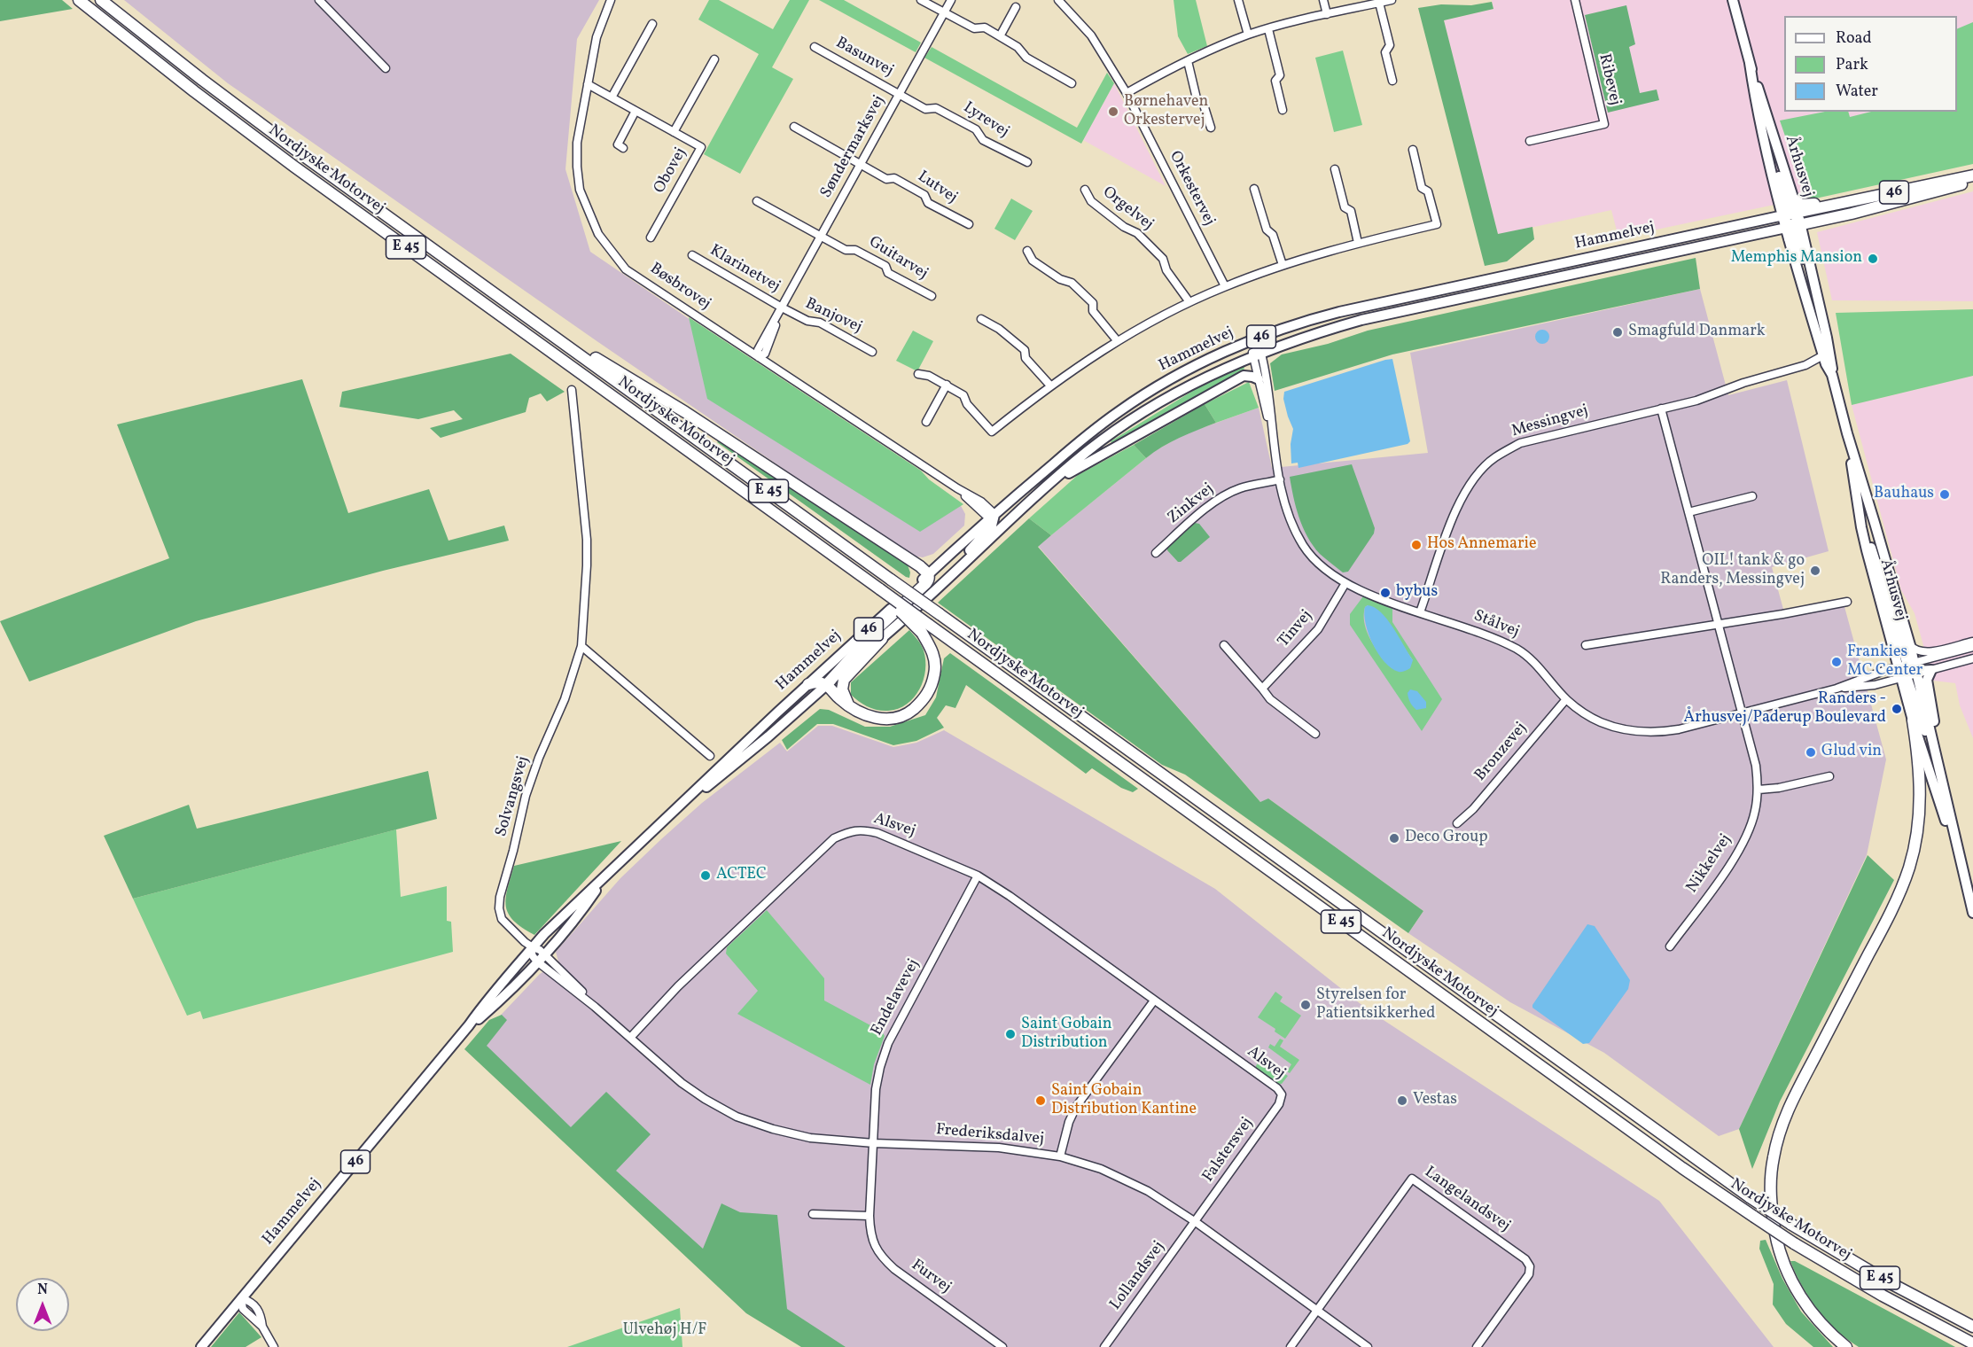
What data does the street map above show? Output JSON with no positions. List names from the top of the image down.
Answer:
{
  "streets": {
    "highway": [
      "Nordjyske Motorvej",
      "46",
      "Hammelvej",
      "E 45"
    ],
    "main road": ["Århusvej"],
    "street": [
      "Basunvej",
      "Ribevej",
      "Lyrevej",
      "Søndermarksvej",
      "Obovej",
      "Lutvej",
      "Orkestervej",
      "Orgelvej",
      "Guitarvej",
      "Klarinetvej",
      "Bøsbrovej",
      "Banjovej",
      "Messingvej",
      "Zinkvej",
      "Stålvej",
      "Tinvej",
      "Bronzevej",
      "Solvangsvej",
      "Alsvej",
      "Nikkelvej",
      "Endelavevej",
      "Frederiksdalvej",
      "Falstersvej",
      "Langelandsvej",
      "Lollandsvej",
      "Furvej"
    ]
  },
  "crossings": [
    ["Basunvej", "Lyrevej"],
    ["Basunvej", "Søndermarksvej"],
    ["Lyrevej", "Søndermarksvej"],
    ["Søndermarksvej", "Lutvej"],
    ["Søndermarksvej", "Guitarvej"],
    ["Søndermarksvej", "Klarinetvej"],
    ["Søndermarksvej", "Bøsbrovej"],
    ["Søndermarksvej", "Banjovej"],
    ["Århusvej", "Hammelvej"],
    ["Århusvej", "Messingvej"],
    ["Århusvej", "Stålvej"],
    ["Obovej", "Bøsbrovej"],
    ["Hammelvej", "Bøsbrovej"],
    ["Hammelvej", "Stålvej"],
    ["Hammelvej", "Solvangsvej"],
    ["Hammelvej", "Frederiksdalvej"],
    ["Klarinetvej", "Banjovej"],
    ["Messingvej", "Stålvej"],
    ["Zinkvej", "Stålvej"],
    ["Stålvej", "Tinvej"],
    ["Stålvej", "Bronzevej"],
    ["Stålvej", "Nikkelvej"],
    ["Solvangsvej", "Frederiksdalvej"],
    ["Alsvej", "Endelavevej"],
    ["Alsvej", "Frederiksdalvej"],
    ["Alsvej", "Falstersvej"],
    ["Endelavevej", "Frederiksdalvej"],
    ["Endelavevej", "Furvej"],
    ["Frederiksdalvej", "Falstersvej"],
    ["Frederiksdalvej", "Langelandsvej"],
    ["Frederiksdalvej", "Lollandsvej"],
    ["Frederiksdalvej", "Furvej"],
    ["Falstersvej", "Lollandsvej"]
  ],
  "parks": ["Ulvehøj H/F"],
  "places": [
    "Børnehaven Orkestervej",
    "Memphis Mansion",
    "Smagfuld Danmark",
    "Bauhaus",
    "Hos Annemarie",
    "OIL! tank & go Randers, Messingvej",
    "bybus",
    "Frankies MC Center",
    "Randers - Århusvej/Paderup Boulevard",
    "Glud vin",
    "Deco Group",
    "ACTEC",
    "Styrelsen for Patientsikkerhed",
    "Saint Gobain Distribution",
    "Saint Gobain Distribution Kantine",
    "Vestas"
  ],
  "legend": ["Road", "Park", "Water"],
  "north": "top"
}
